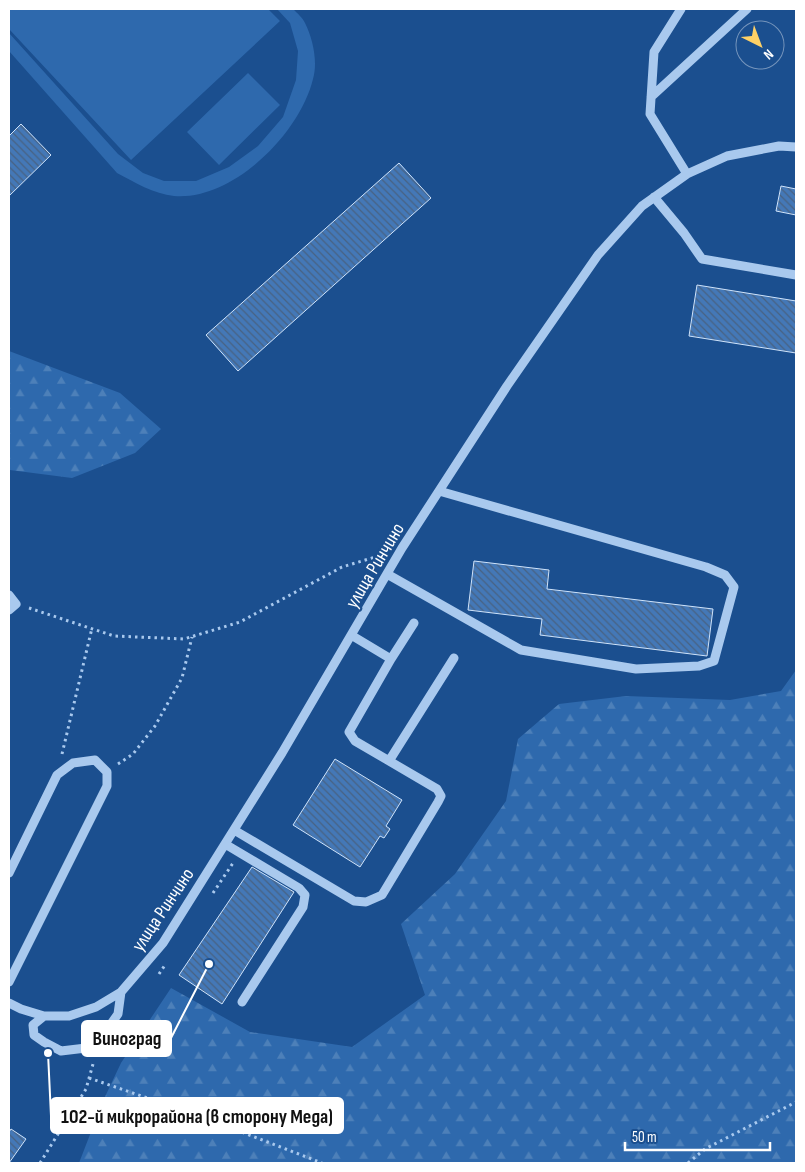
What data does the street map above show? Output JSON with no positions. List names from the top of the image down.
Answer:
{
  "streets": {
    "street": ["улица Ринчино"]
  },
  "places": ["Виноград", "102-й микрорайона (в сторону Меда)"],
  "scale_bar": "50 m",
  "north": "bottom right"
}
